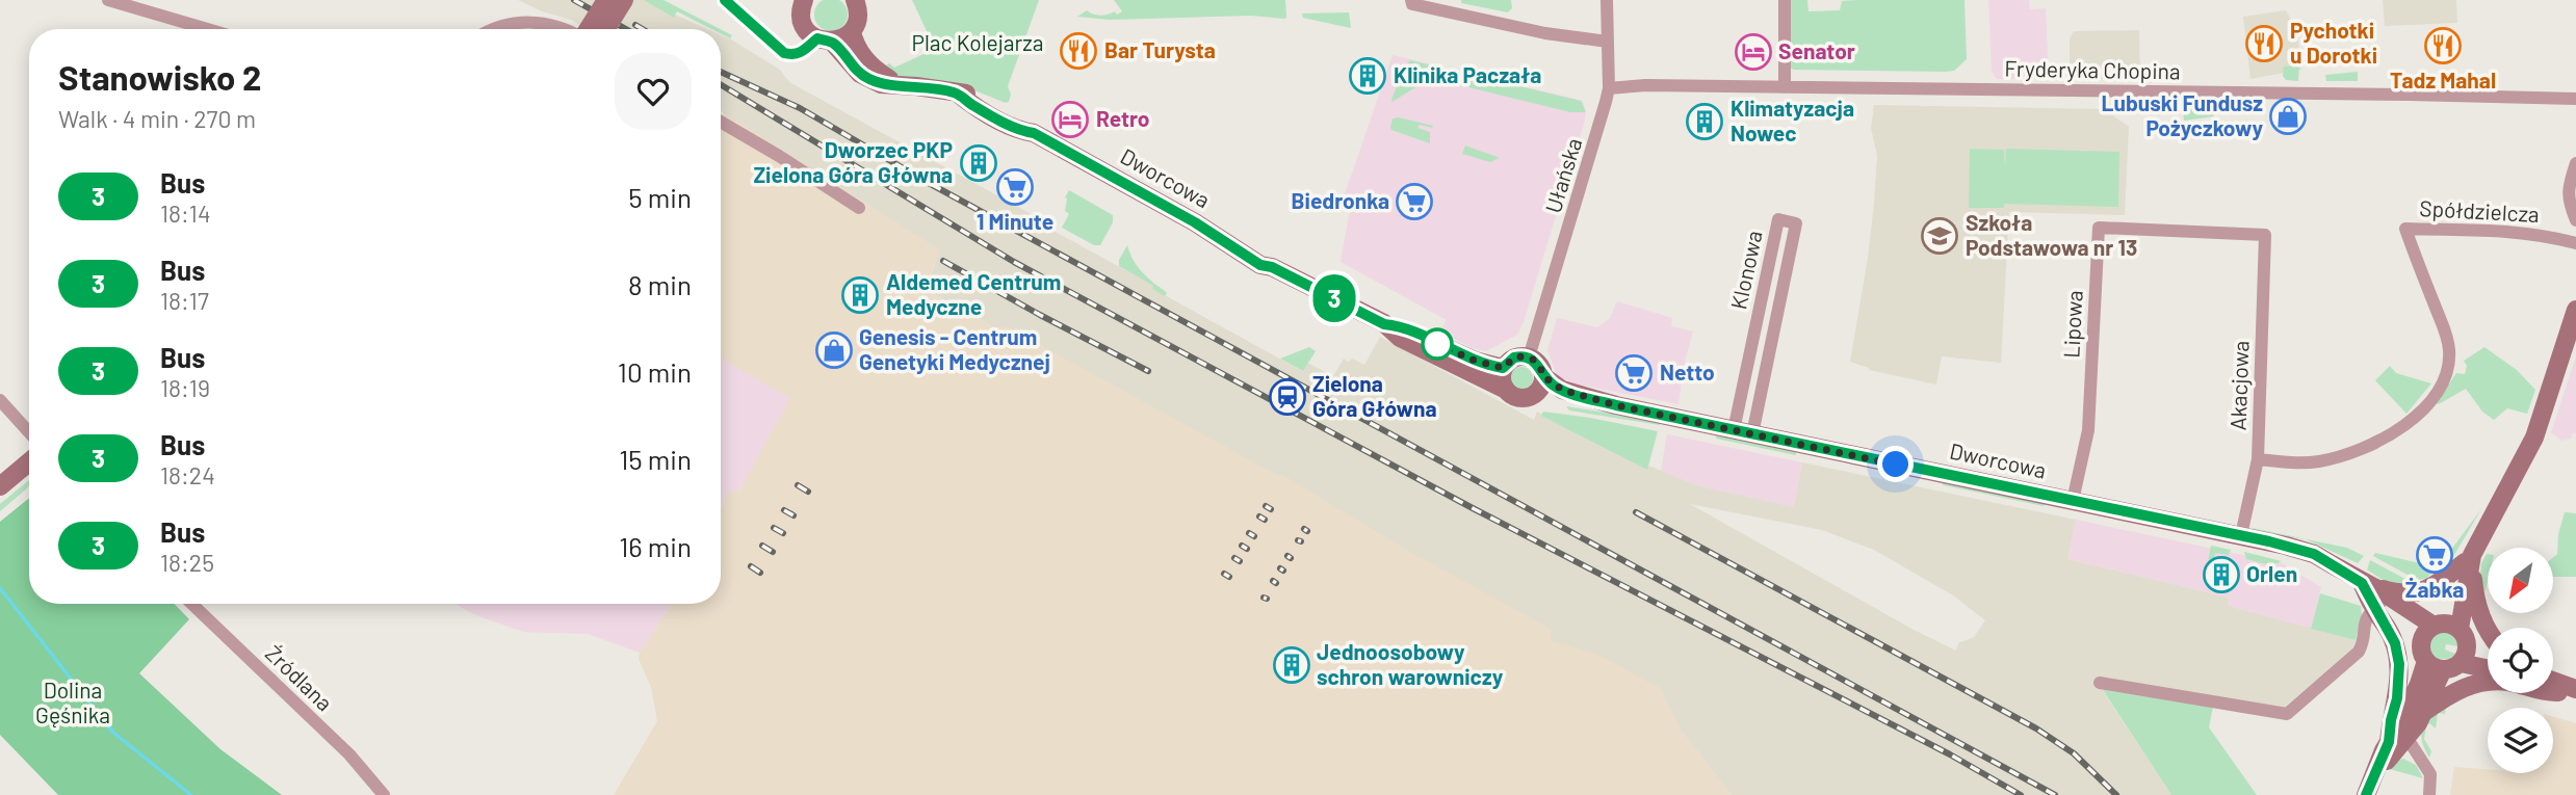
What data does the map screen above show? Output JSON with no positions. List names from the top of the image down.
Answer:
{
  "streets": {
    "street": [
      "Fryderyka Chopina",
      "Ułańska",
      "Dworcowa",
      "Spółdzielcza",
      "Klonowa",
      "Lipowa",
      "Akacjowa",
      "Źródlana"
    ]
  },
  "crossings": [
    ["Fryderyka Chopina", "Ułańska"],
    ["Ułańska", "Dworcowa"],
    ["Dworcowa", "Klonowa"],
    ["Dworcowa", "Lipowa"],
    ["Dworcowa", "Akacjowa"],
    ["Spółdzielcza", "Akacjowa"],
    ["Lipowa", "Akacjowa"]
  ],
  "parks": ["Plac Kolejarza", "Dolina Gęśnika"],
  "places": {
    "restaurant": ["Pychotki u Dorotki", "Tadz Mahal", "Bar Turysta"],
    "hotel": ["Senator", "Retro"],
    "building": [
      "Klinika Paczała",
      "Klimatyzacja Nowec",
      "Dworzec PKP Zielona Góra Główna",
      "Aldemed Centrum Medyczne",
      "Orlen",
      "Jednoosobowy schron warowniczy"
    ],
    "shop": ["Lubuski Fundusz Pożyczkowy", "Genesis - Centrum Genetyki Medycznej"],
    "supermarket": [
      "1 Minute",
      "Biedronka",
      "Netto",
      "Żabka"
    ],
    "school or university": ["Szkoła Podstawowa nr 13"],
    "station": ["Zielona Góra Główna"]
  },
  "lines": ["bus line 3"],
  "north": "bottom left",
  "page": {
    "on_map": "3",
    "heading": ["Stanowisko 2", "Walk · 4 min · 270 m"],
    "list": [
      {
        "mark": "3",
        "name": "Bus",
        "note": "18:14",
        "value": "5 min"
      },
      {
        "mark": "3",
        "name": "Bus",
        "note": "18:17",
        "value": "8 min"
      },
      {
        "mark": "3",
        "name": "Bus",
        "note": "18:19",
        "value": "10 min"
      },
      {
        "mark": "3",
        "name": "Bus",
        "note": "18:24",
        "value": "15 min"
      },
      {
        "mark": "3",
        "name": "Bus",
        "note": "18:25",
        "value": "16 min"
      }
    ]
  }
}
